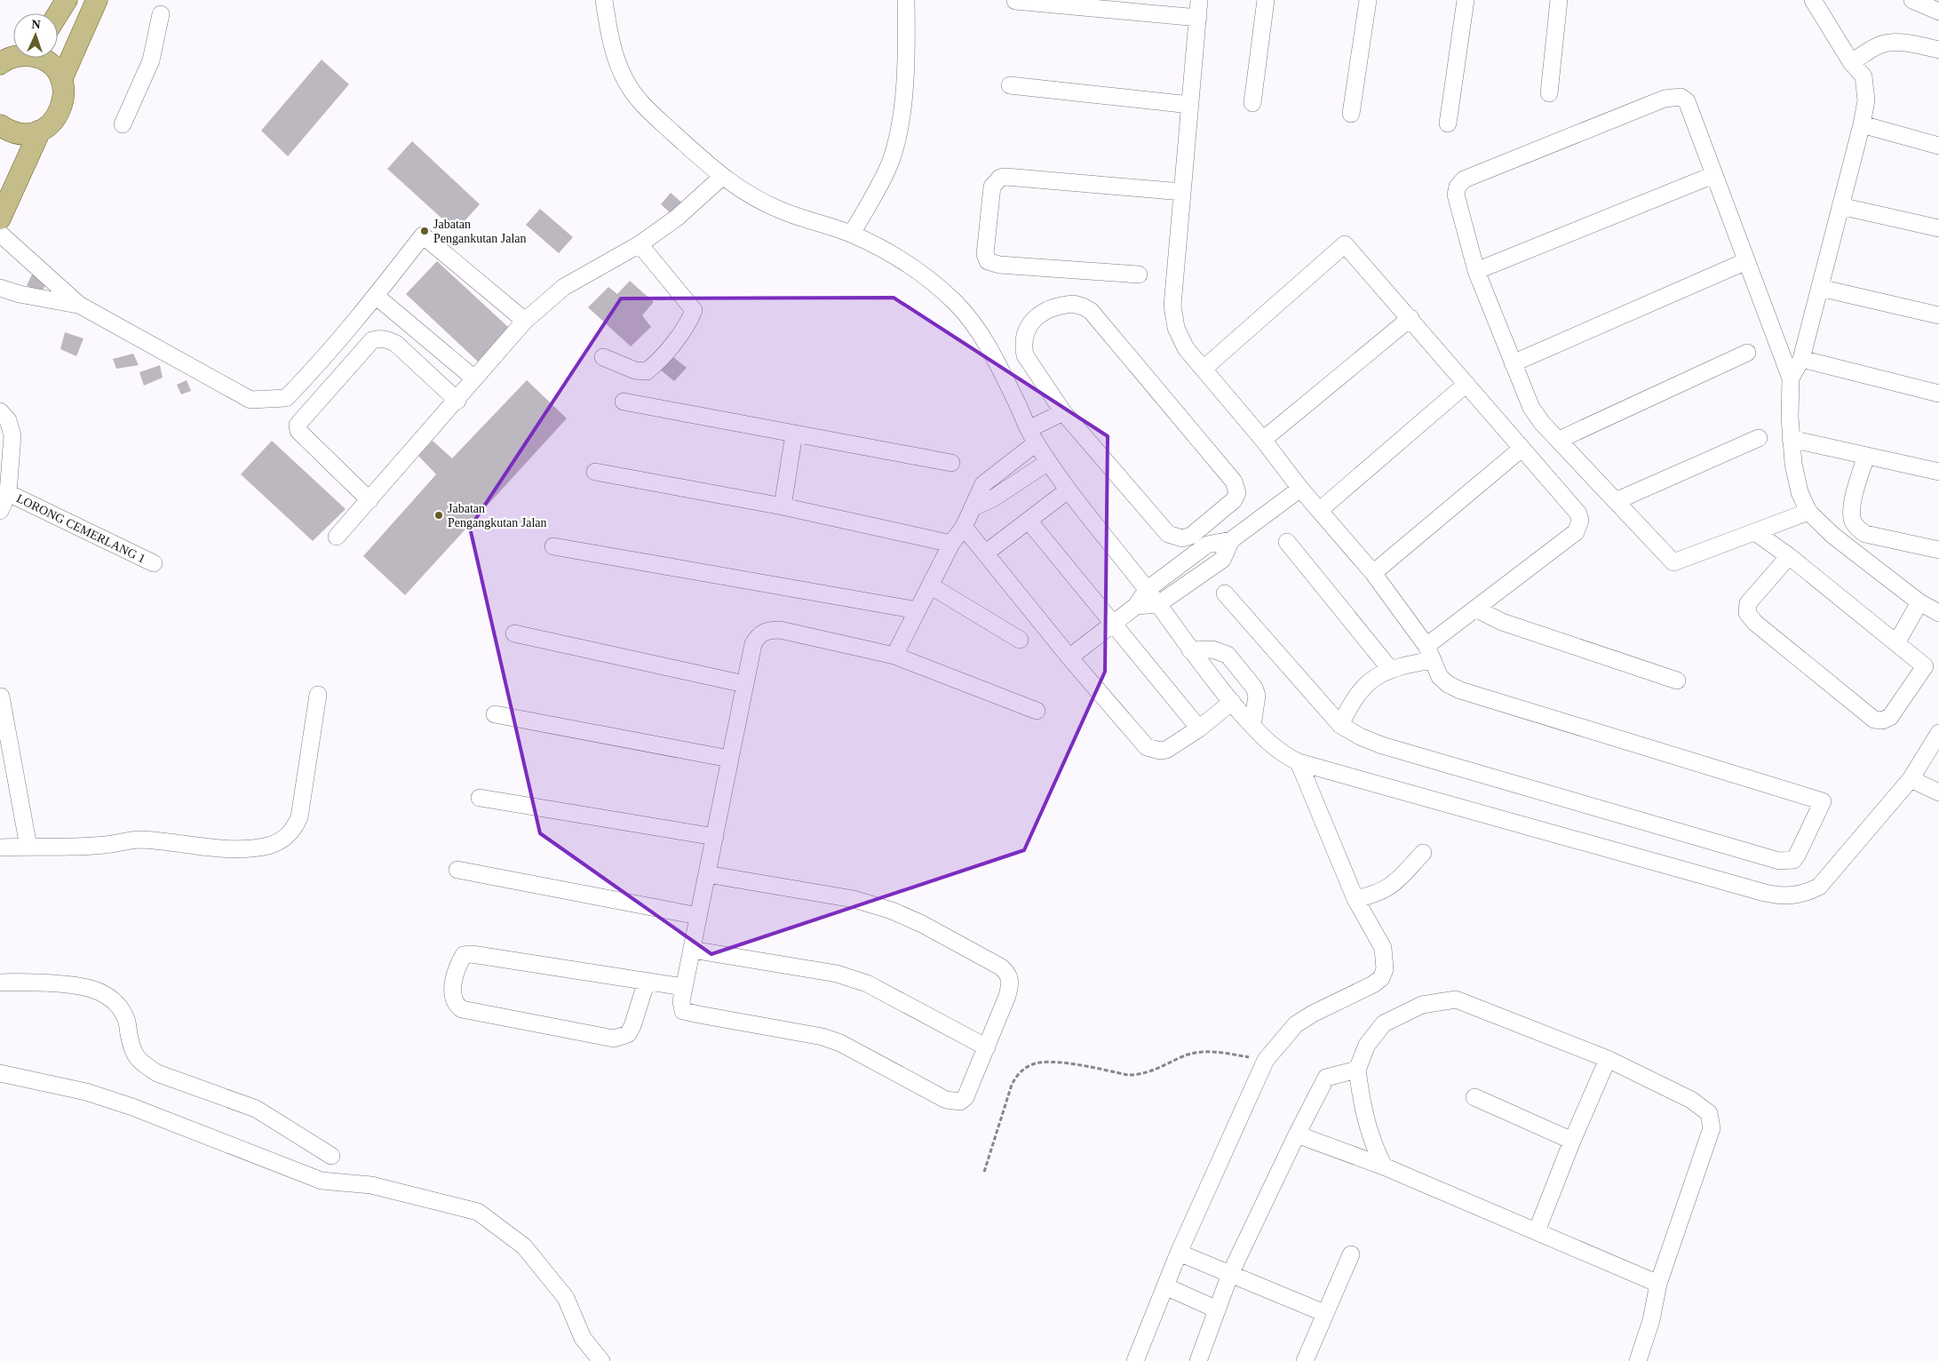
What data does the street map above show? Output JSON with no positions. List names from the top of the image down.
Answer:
{
  "streets": {
    "street": ["LORONG CEMERLANG 1"]
  },
  "places": ["Jabatan Pengankutan Jalan", "Jabatan Pengangkutan Jalan"],
  "north": "top"
}
